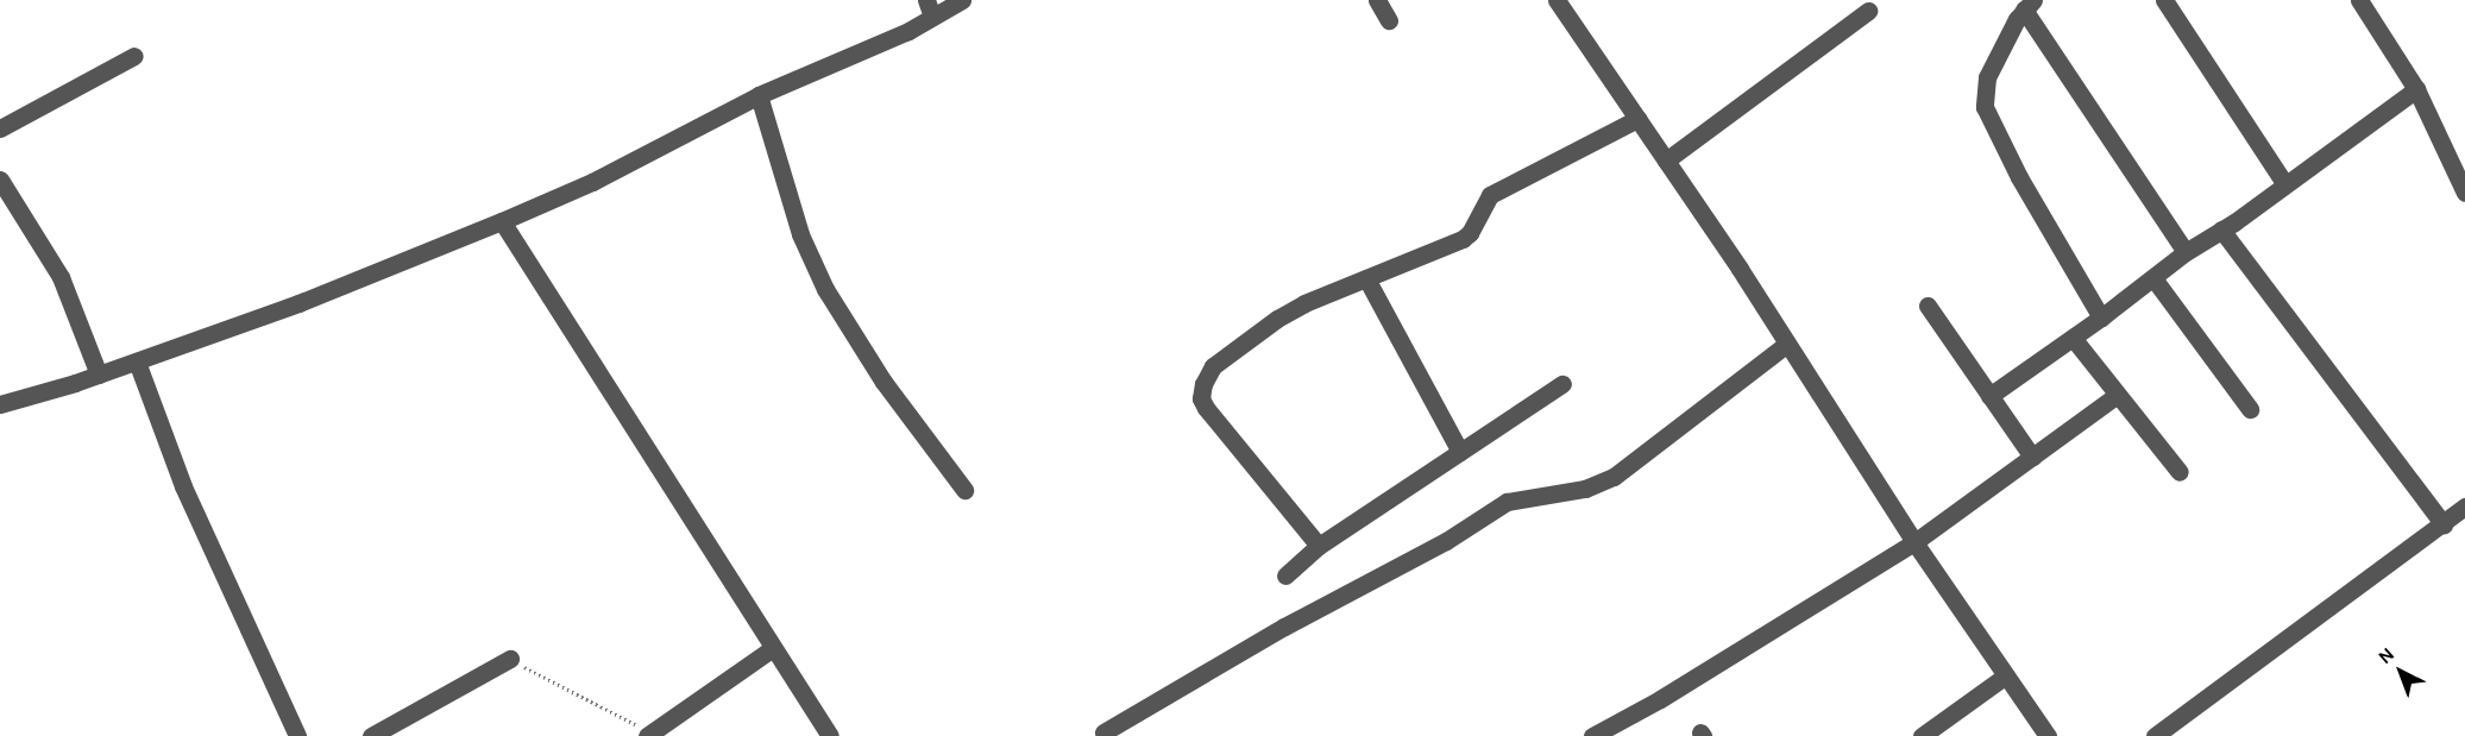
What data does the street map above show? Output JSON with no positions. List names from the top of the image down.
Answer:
{
  "north": "top left"
}
